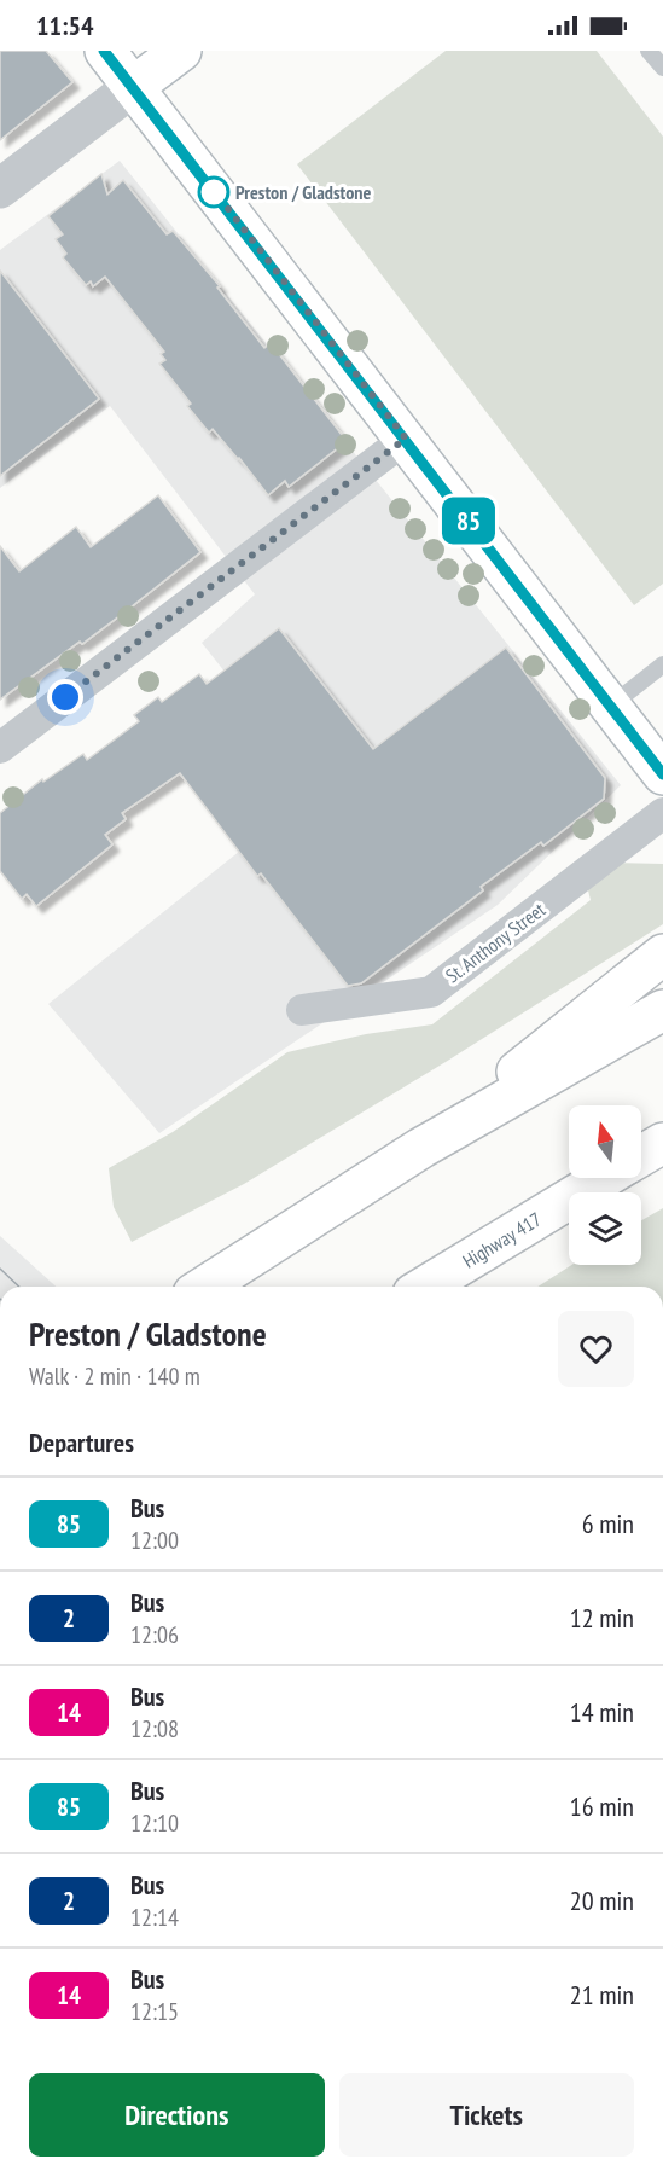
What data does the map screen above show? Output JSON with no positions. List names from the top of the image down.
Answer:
{
  "streets": {
    "main road": ["Highway 417"],
    "street": ["St. Anthony Street"]
  },
  "places": ["Preston / Gladstone"],
  "lines": ["bus line 85"],
  "north": "top",
  "page": {
    "status": "11:54",
    "on_map": "85",
    "heading": [
      ["Preston / Gladstone", "Walk · 2 min · 140 m"],
      "Departures"
    ],
    "list": [
      {
        "mark": "85",
        "name": "Bus",
        "note": "12:00",
        "value": "6 min"
      },
      {
        "mark": "2",
        "name": "Bus",
        "note": "12:06",
        "value": "12 min"
      },
      {
        "mark": "14",
        "name": "Bus",
        "note": "12:08",
        "value": "14 min"
      },
      {
        "mark": "85",
        "name": "Bus",
        "note": "12:10",
        "value": "16 min"
      },
      {
        "mark": "2",
        "name": "Bus",
        "note": "12:14",
        "value": "20 min"
      },
      {
        "mark": "14",
        "name": "Bus",
        "note": "12:15",
        "value": "21 min"
      }
    ],
    "buttons": ["Directions", "Tickets"]
  }
}
